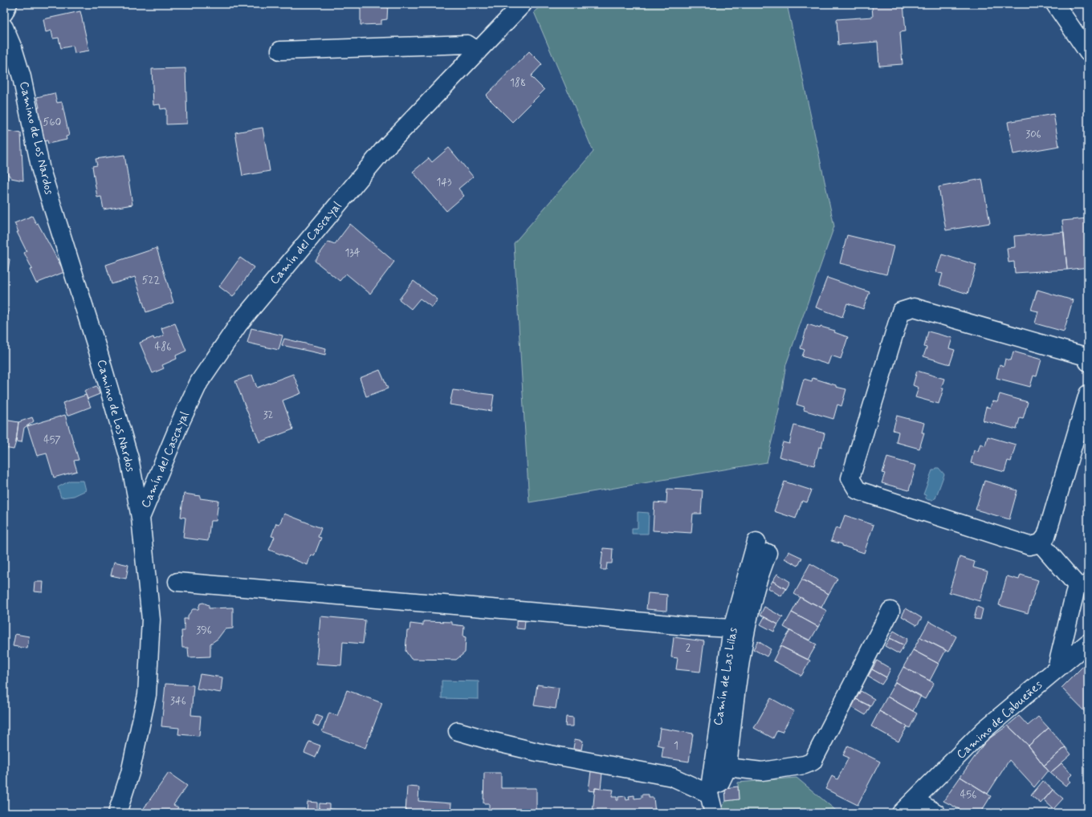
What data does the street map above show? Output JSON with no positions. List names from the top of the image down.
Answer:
{
  "streets": {
    "street": [
      "Camino de Los Nardos",
      "Camín del Cascayal",
      "Camín de Las Lilas",
      "Camino de Cabueñes"
    ]
  },
  "crossings": [
    ["Camino de Los Nardos", "Camín del Cascayal"]
  ],
  "house_numbers": [
    "188",
    "560",
    "306",
    "143",
    "134",
    "522",
    "486",
    "32",
    "457",
    "396",
    "2",
    "346",
    "1",
    "456"
  ]
}
